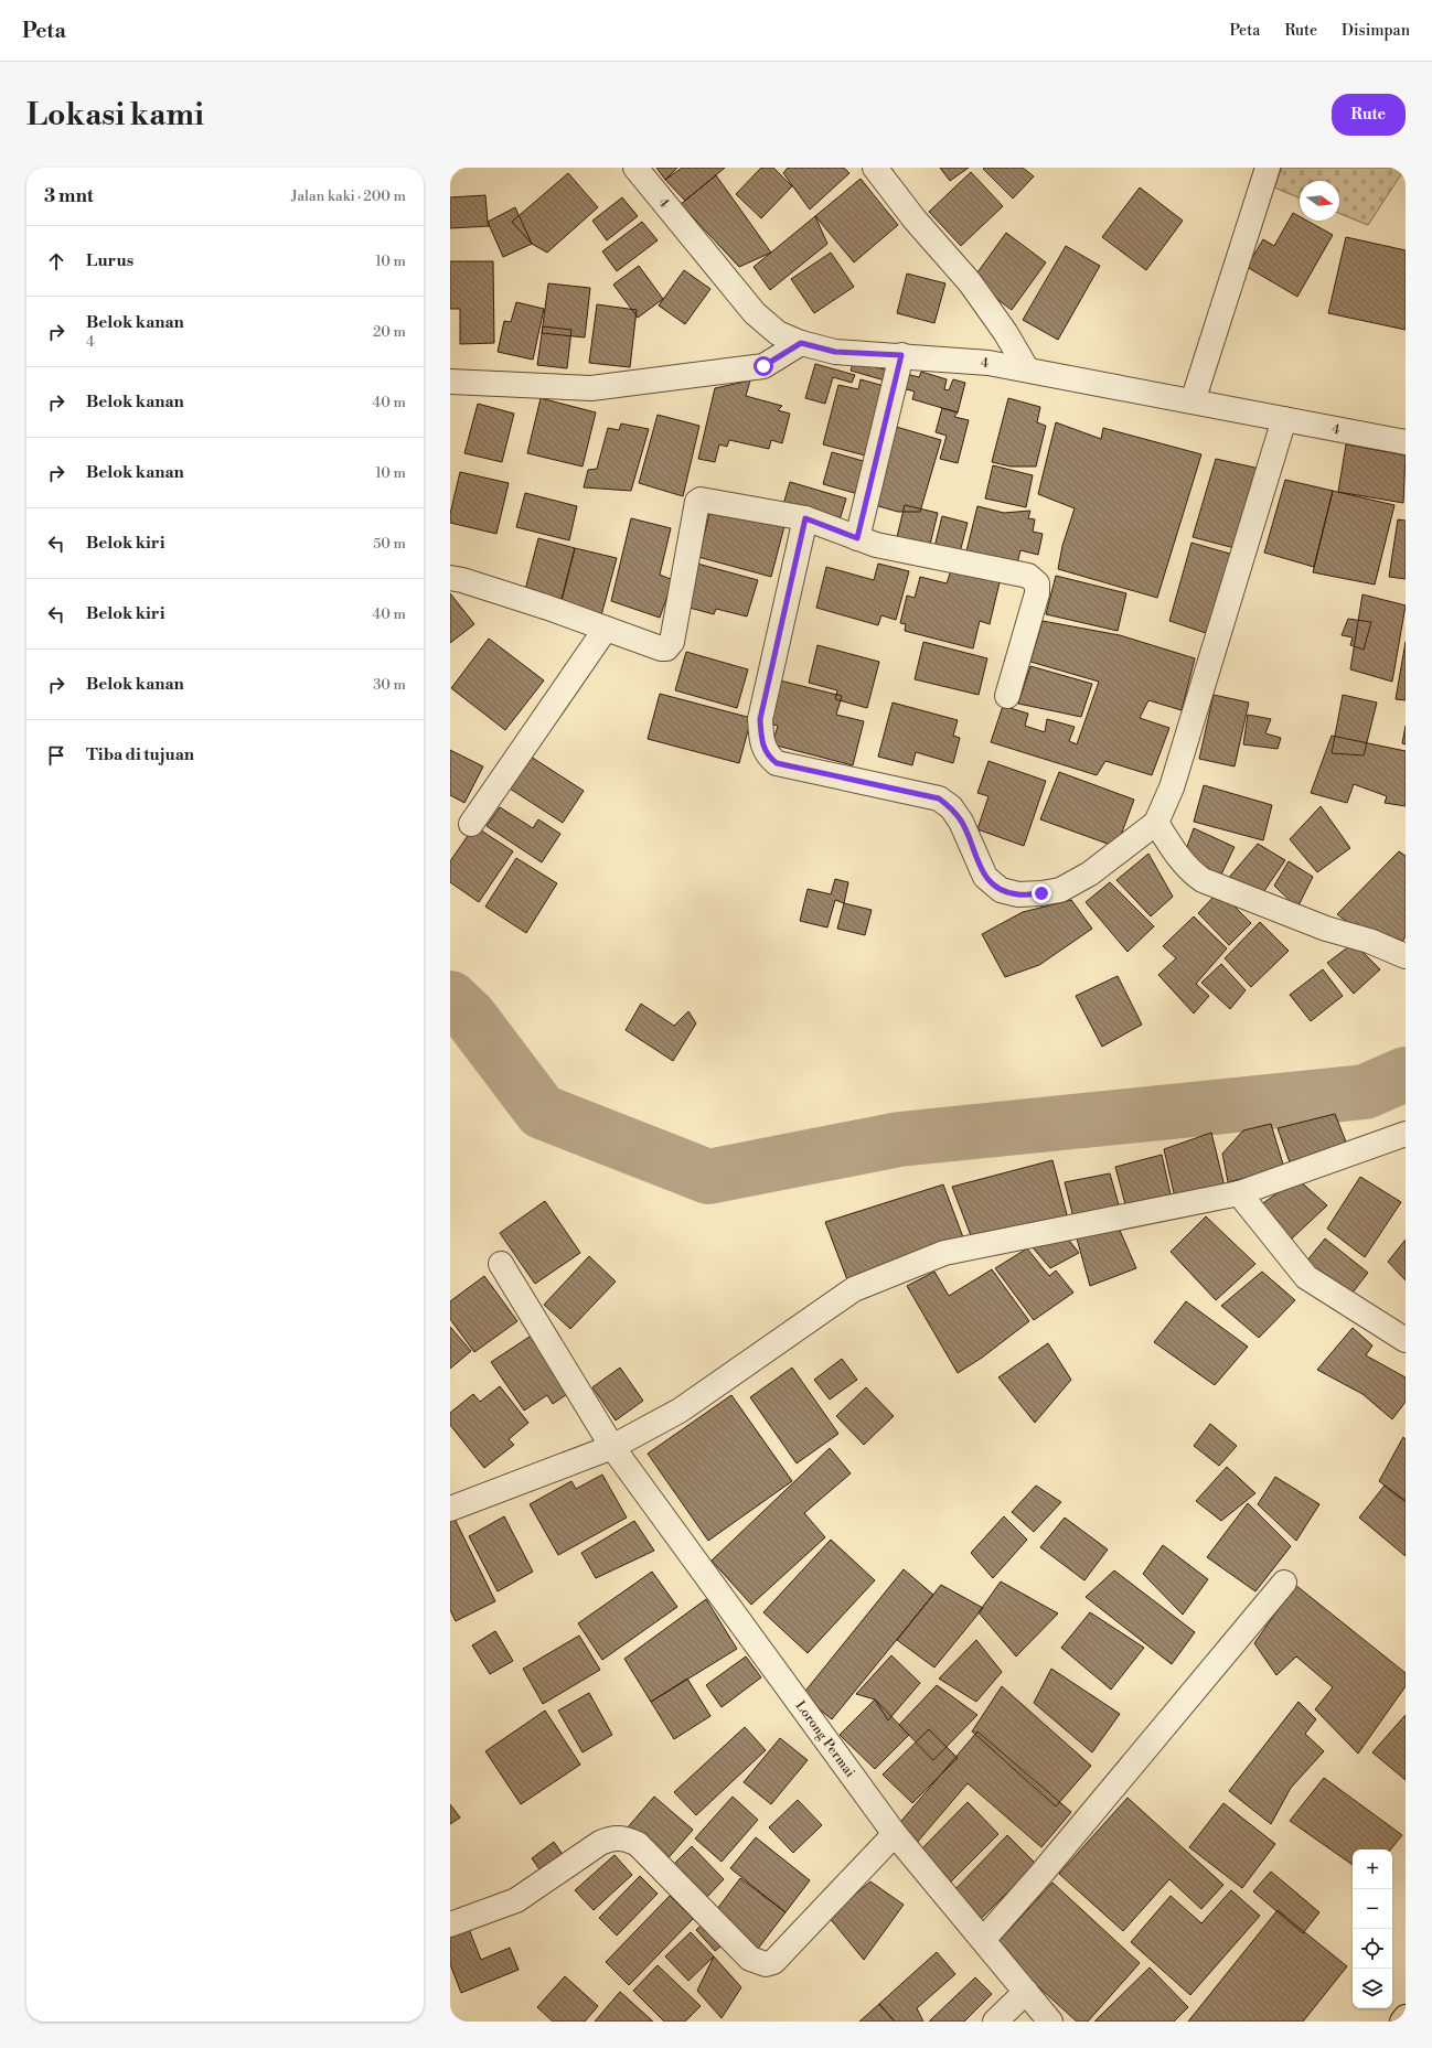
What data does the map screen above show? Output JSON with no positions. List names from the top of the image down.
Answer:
{
  "streets": {
    "street": ["4", "Lorong Permai"]
  },
  "north": "right",
  "page": {
    "header": "Peta",
    "nav": ["Peta", "Rute", "Disimpan"],
    "buttons": "Rute",
    "title": "Lokasi kami",
    "heading": ["3 mnt", "Jalan kaki · 200 m"],
    "list": [
      ["Lurus", "10 m"],
      ["Belok kanan", "4", "20 m"],
      ["Belok kanan", "40 m"],
      ["Belok kanan", "10 m"],
      ["Belok kiri", "50 m"],
      ["Belok kiri", "40 m"],
      ["Belok kanan", "30 m"],
      "Tiba di tujuan"
    ],
    "map_buttons": ["+", "−"]
  }
}
